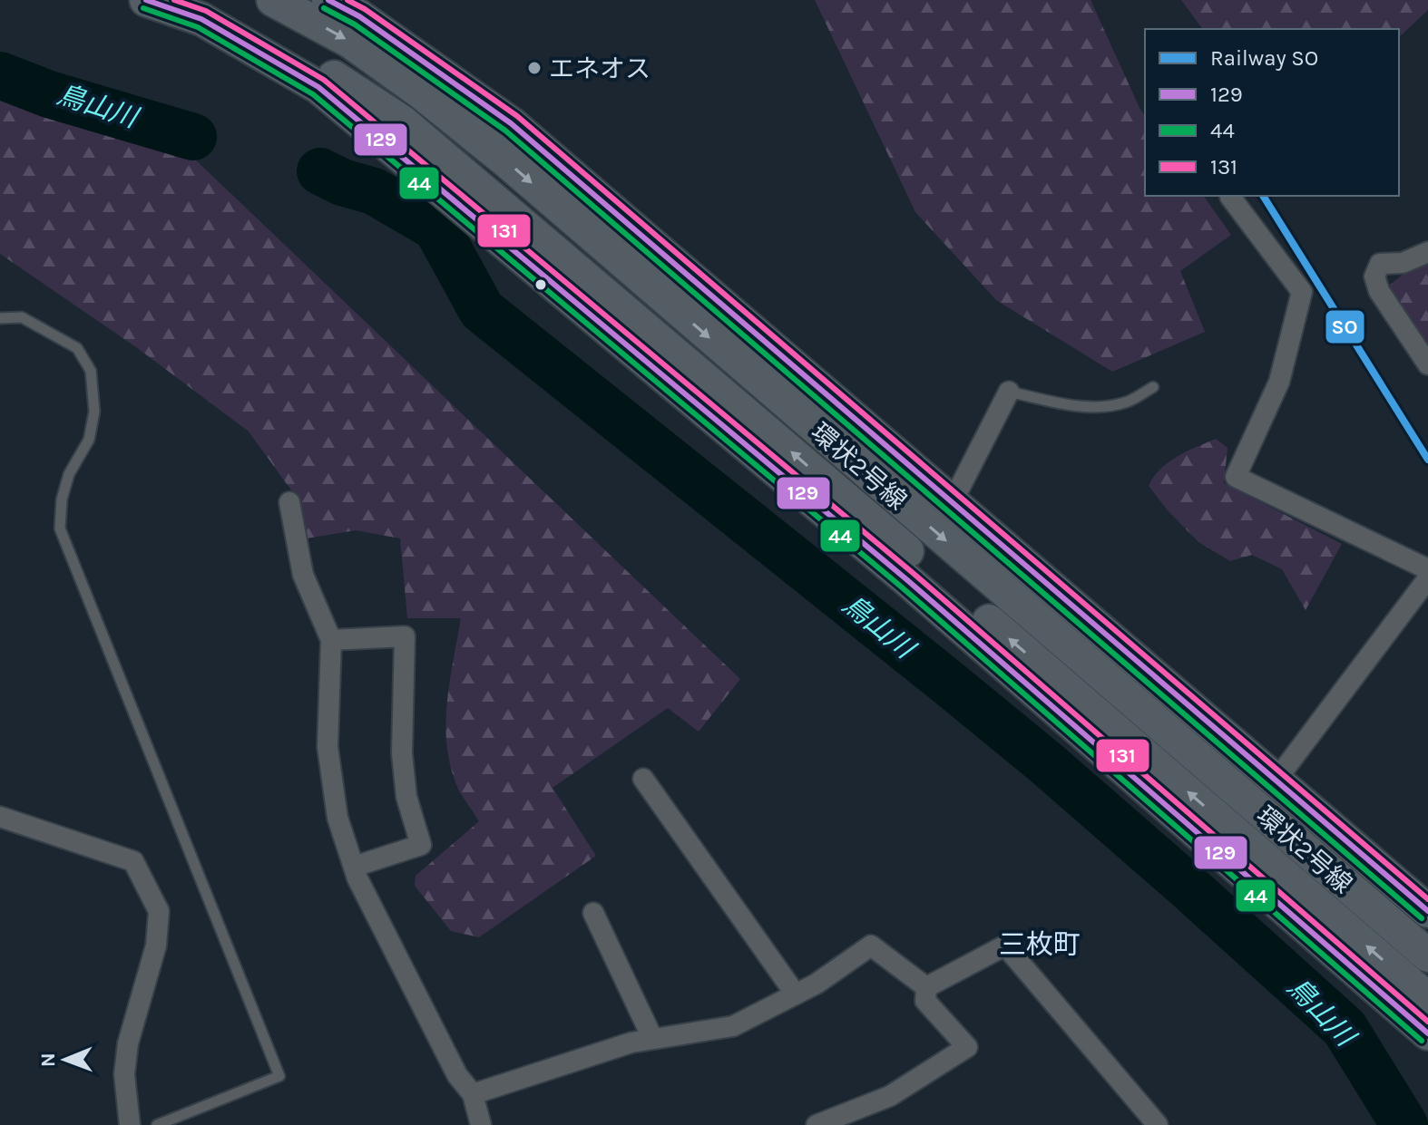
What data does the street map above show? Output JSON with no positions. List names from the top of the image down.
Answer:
{
  "streets": {
    "main road": ["環状2号線"]
  },
  "districts": ["三枚町"],
  "water": ["鳥山川"],
  "places": ["エネオス"],
  "lines": [
    "transit line 129",
    "transit line 131",
    "transit line 44",
    "rail line SO"
  ],
  "legend": [
    "Railway SO",
    "129",
    "44",
    "131"
  ],
  "north": "left"
}
